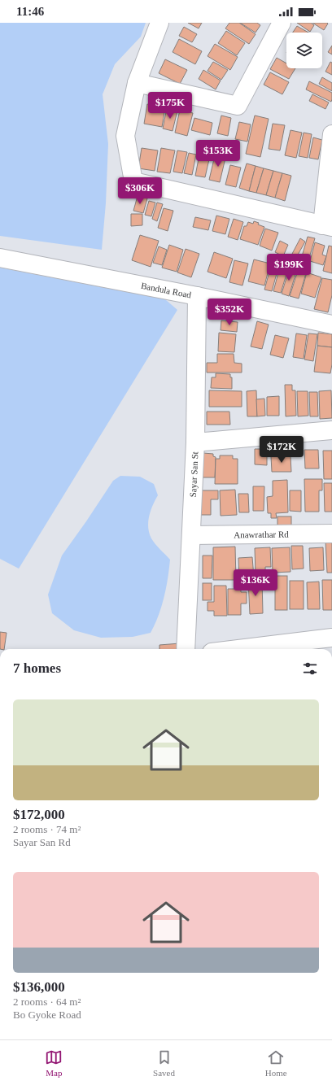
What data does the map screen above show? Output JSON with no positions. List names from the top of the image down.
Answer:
{
  "streets": {
    "street": ["Bandula Road", "Sayar San St", "Anawrathar Rd"]
  },
  "crossings": [
    ["Bandula Road", "Sayar San St"],
    ["Sayar San St", "Anawrathar Rd"]
  ],
  "page": {
    "status": "11:46",
    "price": [
      "$175K",
      "$153K",
      "$306K",
      "$199K",
      "$352K",
      "$172K",
      "$136K"
    ],
    "heading": "7 homes",
    "list": [
      {
        "name": "$172,000",
        "note": "2 rooms · 74 m² · Sayar San Rd"
      },
      {
        "name": "$136,000",
        "note": "2 rooms · 64 m² · Bo Gyoke Road"
      }
    ],
    "tabs": ["Map", "Saved", "Home"]
  }
}
